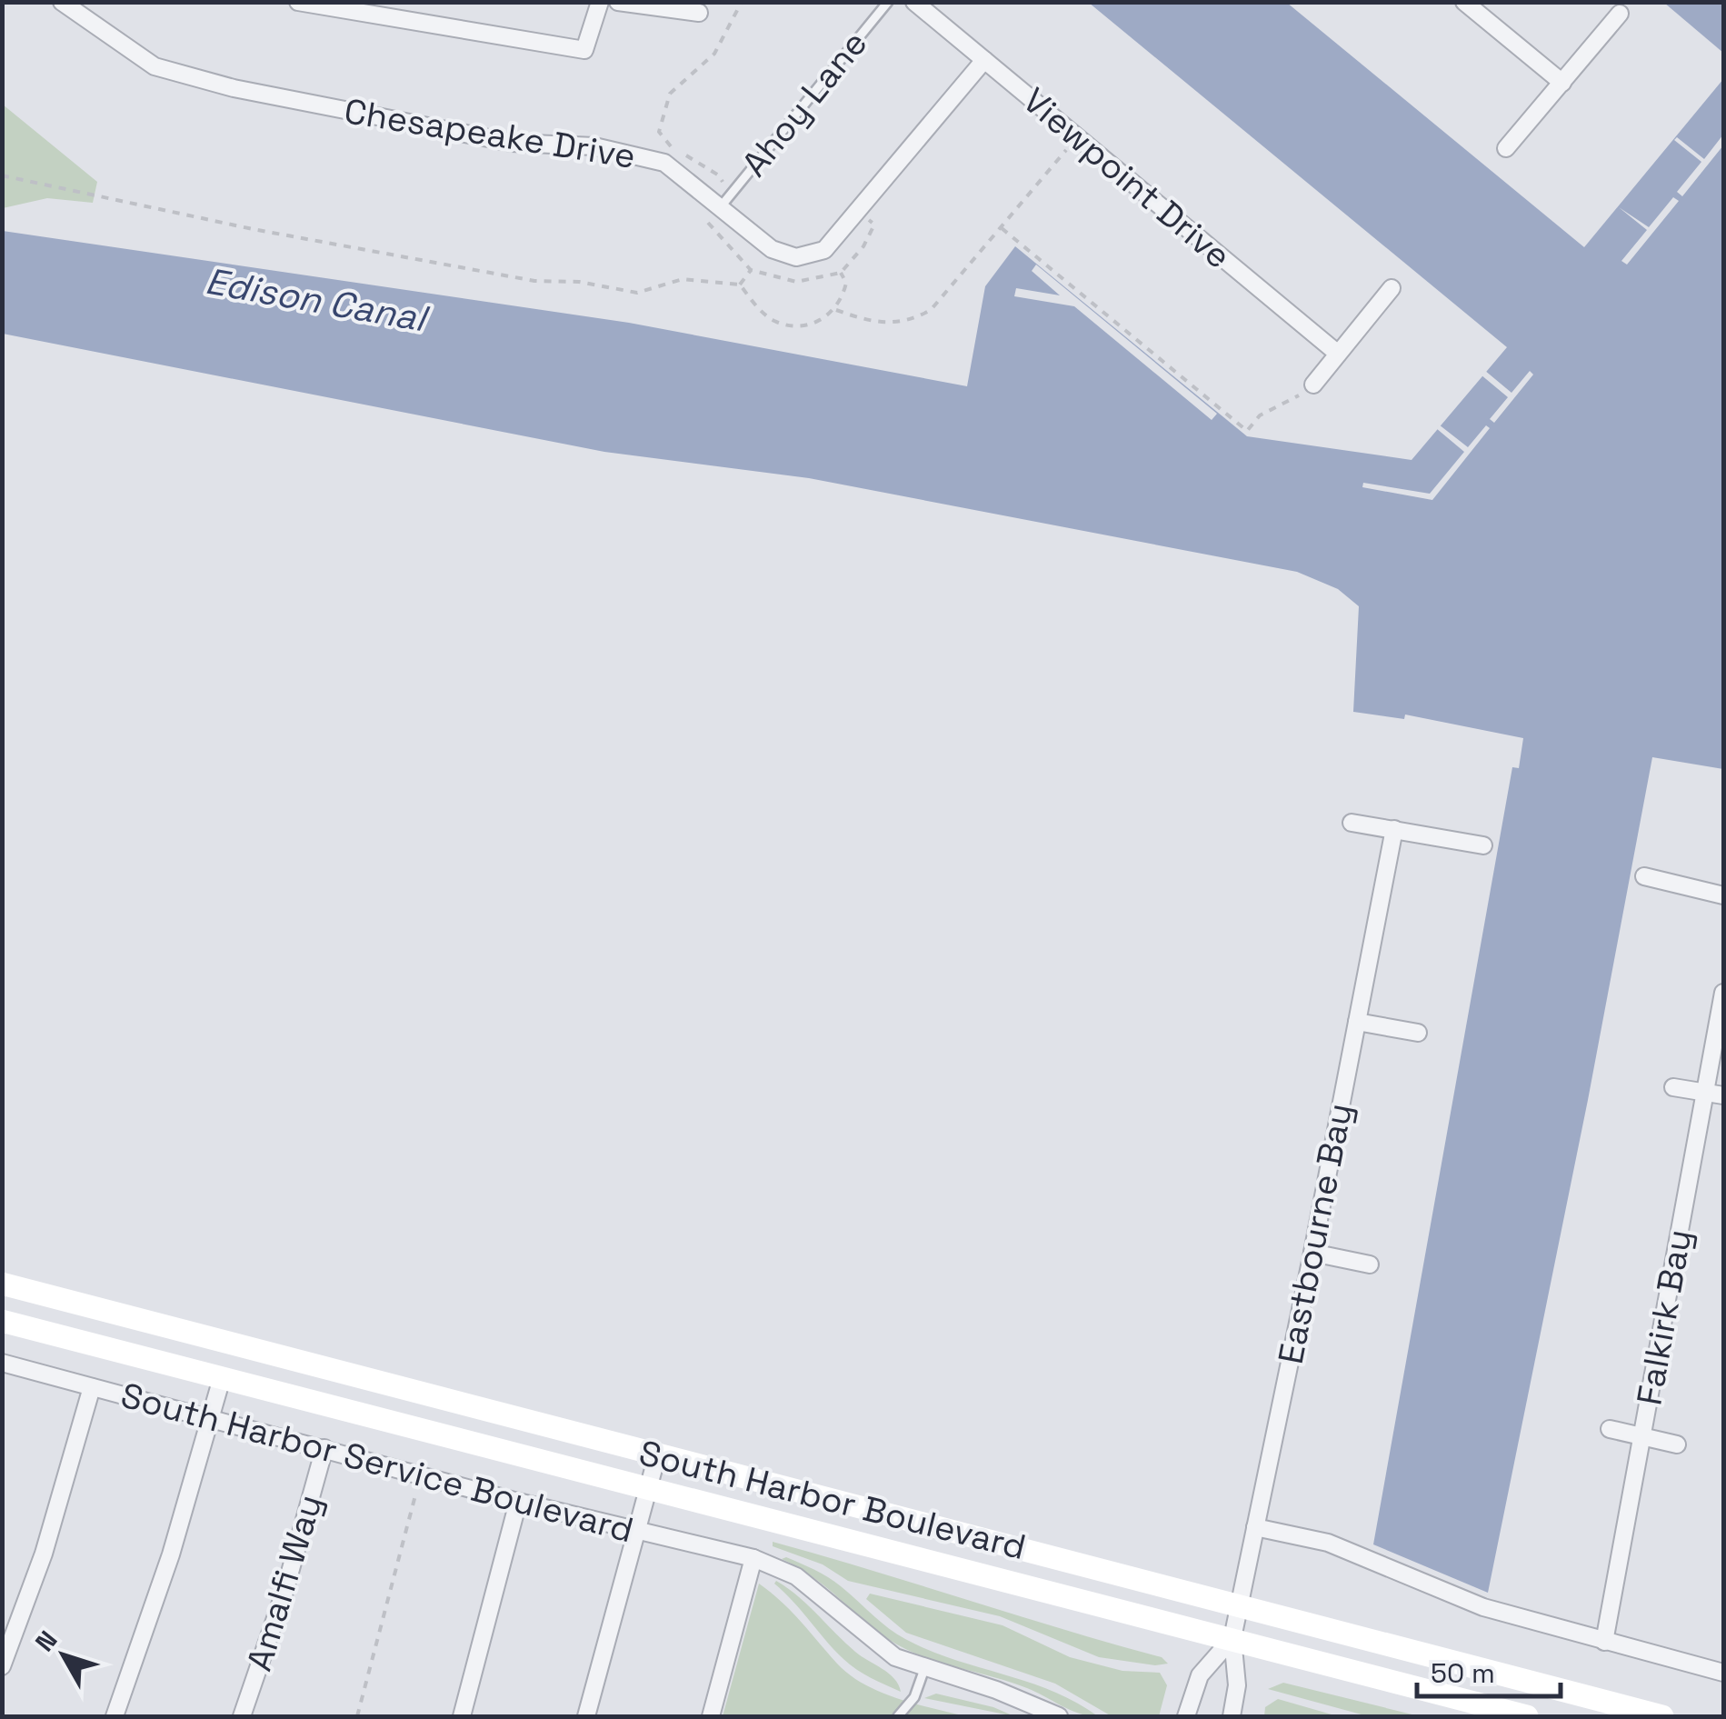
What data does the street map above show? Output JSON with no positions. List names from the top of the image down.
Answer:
{
  "streets": {
    "main road": ["South Harbor Boulevard"],
    "street": [
      "Chesapeake Drive",
      "Viewpoint Drive",
      "Eastbourne Bay",
      "Falkirk Bay",
      "South Harbor Service Boulevard",
      "Amalfi Way"
    ],
    "lane": ["Ahoy Lane"]
  },
  "crossings": [
    ["Ahoy Lane", "Chesapeake Drive"],
    ["Chesapeake Drive", "Viewpoint Drive"],
    ["Eastbourne Bay", "South Harbor Boulevard"],
    ["South Harbor Service Boulevard", "Amalfi Way"]
  ],
  "water": ["Edison Canal"],
  "scale_bar": "50 m",
  "north": "top left"
}
